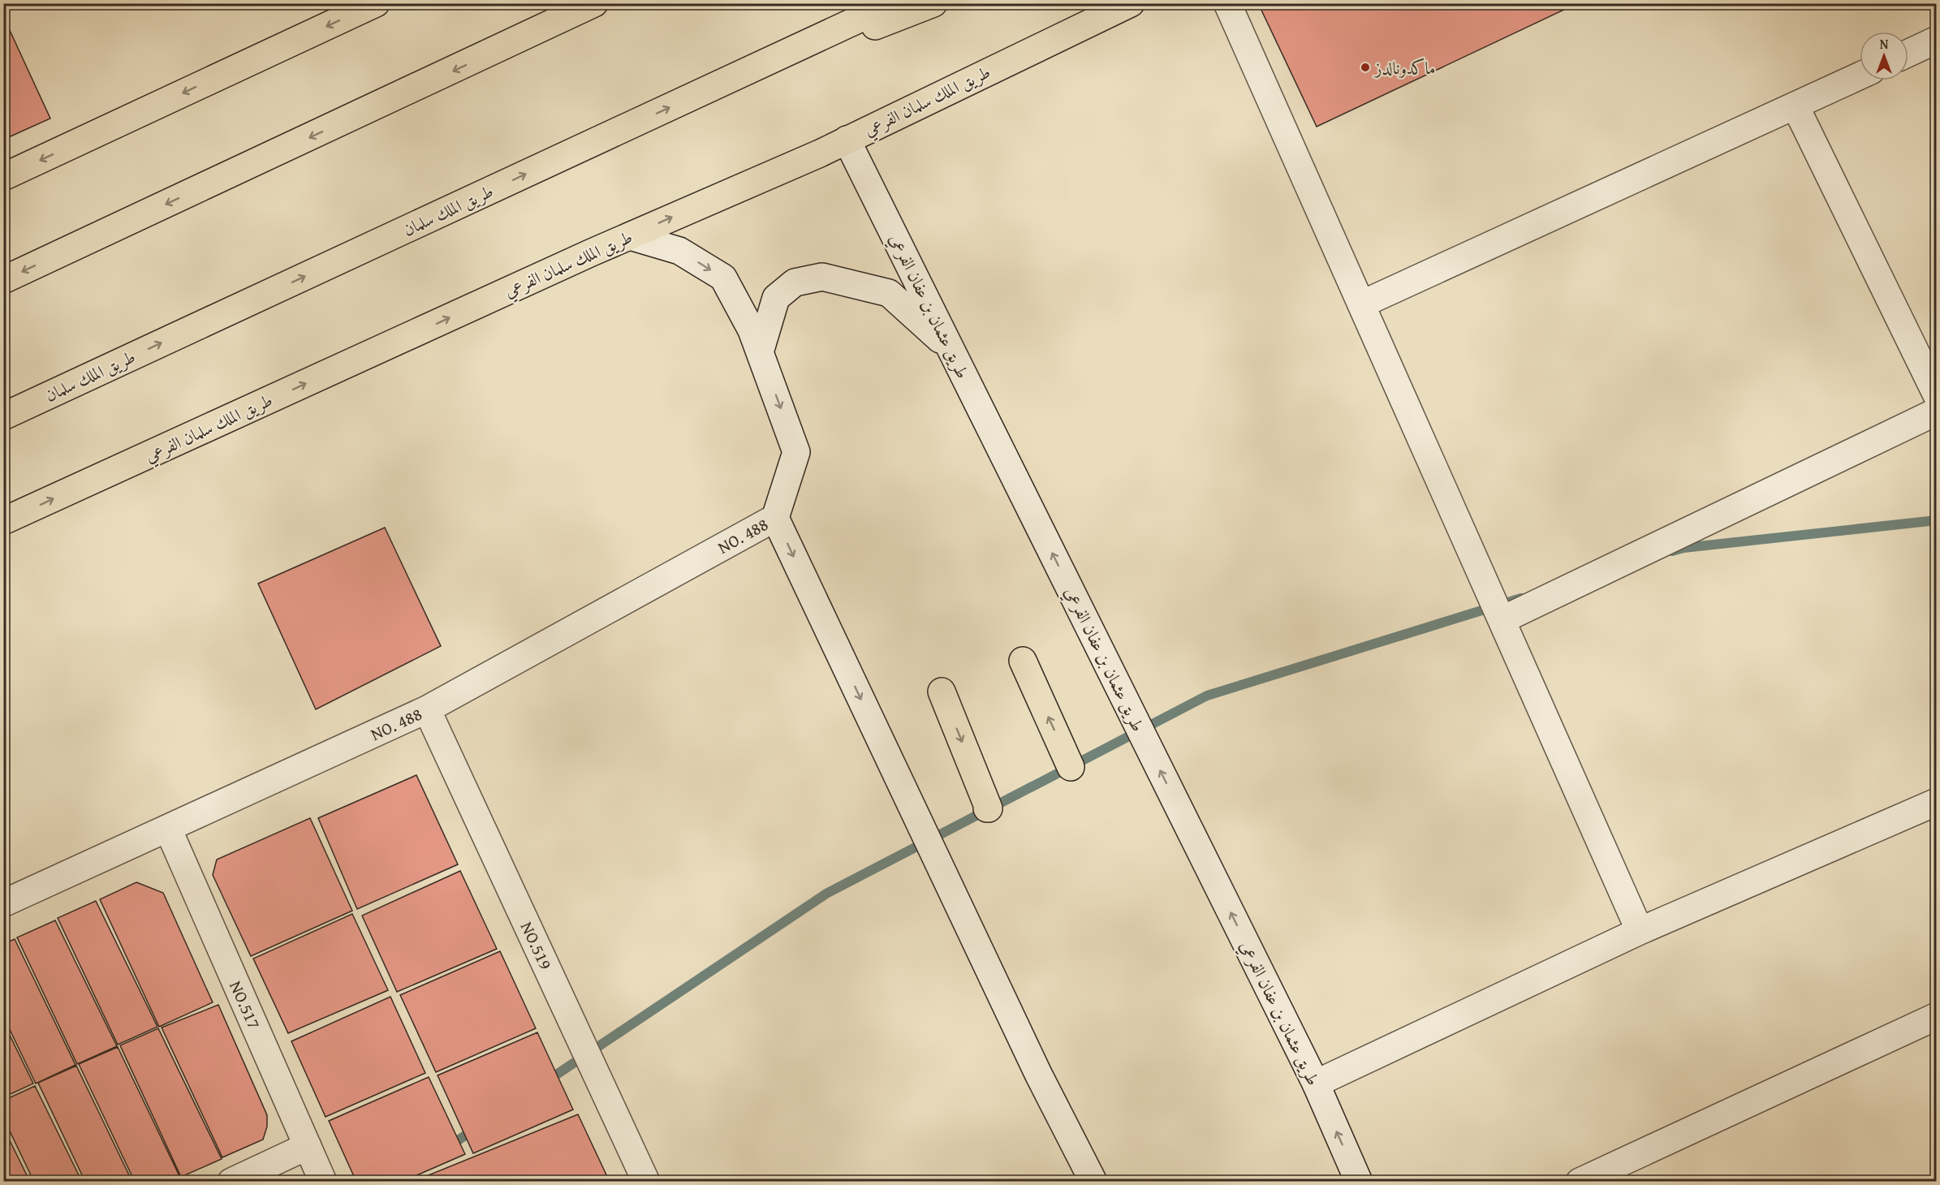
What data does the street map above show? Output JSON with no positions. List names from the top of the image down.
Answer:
{
  "streets": {
    "main road": ["طريق الملك سلمان الفرعي", "طريق الملك سلمان"],
    "street": [
      "طريق عثمان بن عفان الفرعي",
      "NO. 488",
      "NO.519",
      "NO.517"
    ]
  },
  "crossings": [
    ["طريق الملك سلمان الفرعي", "طريق عثمان بن عفان الفرعي"],
    ["NO. 488", "NO.519"],
    ["NO. 488", "NO.517"]
  ],
  "places": ["ماكدونالدز"],
  "north": "top"
}
